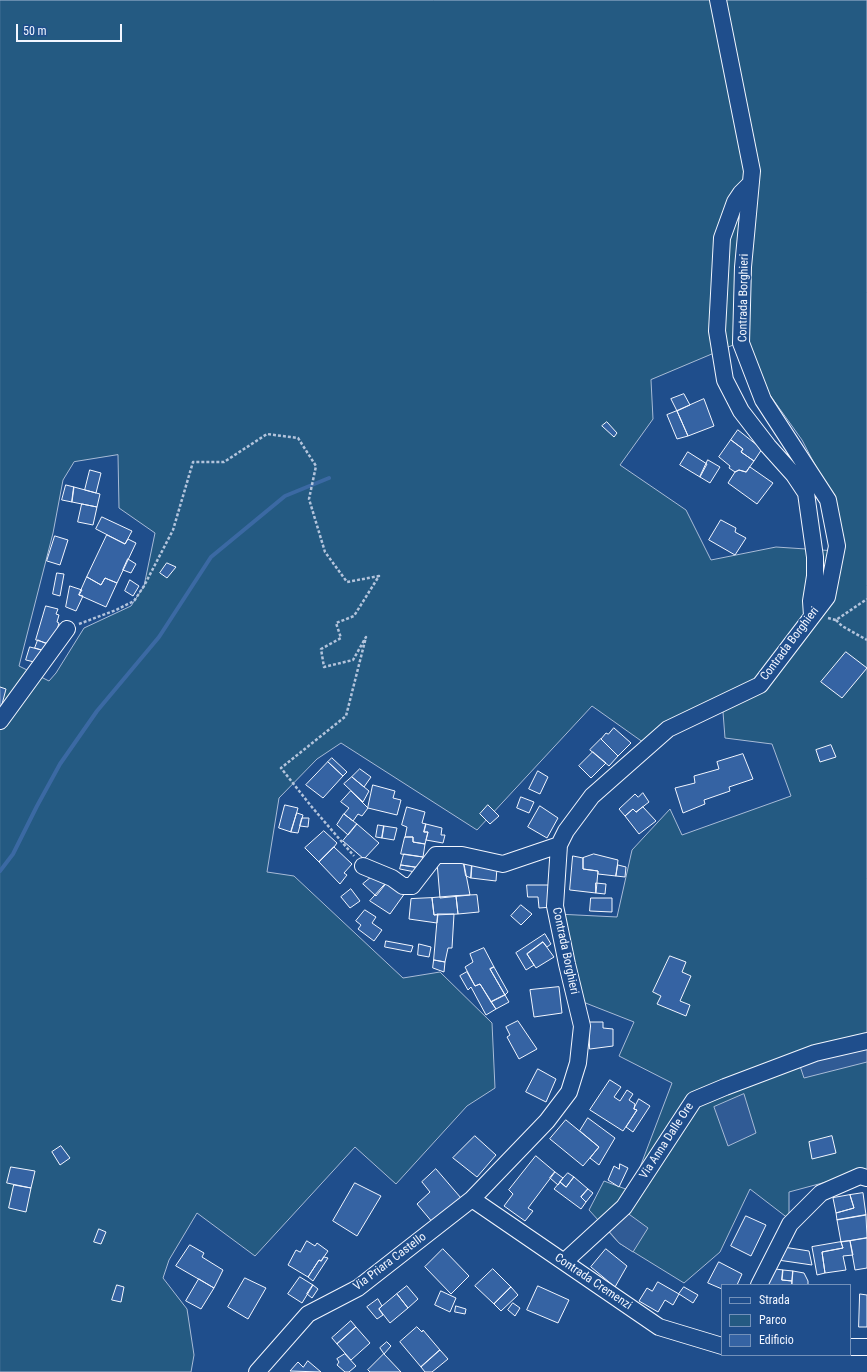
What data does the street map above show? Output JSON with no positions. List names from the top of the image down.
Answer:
{
  "streets": {
    "street": [
      "Contrada Borghieri",
      "Via Anna Dalle Ore",
      "Via Priara Castello",
      "Contrada Cremenzi"
    ]
  },
  "crossings": [
    ["Contrada Borghieri", "Via Priara Castello"],
    ["Contrada Borghieri", "Contrada Cremenzi"],
    ["Via Anna Dalle Ore", "Contrada Cremenzi"],
    ["Via Priara Castello", "Contrada Cremenzi"]
  ],
  "legend": ["Strada", "Parco", "Edificio"],
  "scale_bar": "50 m"
}
